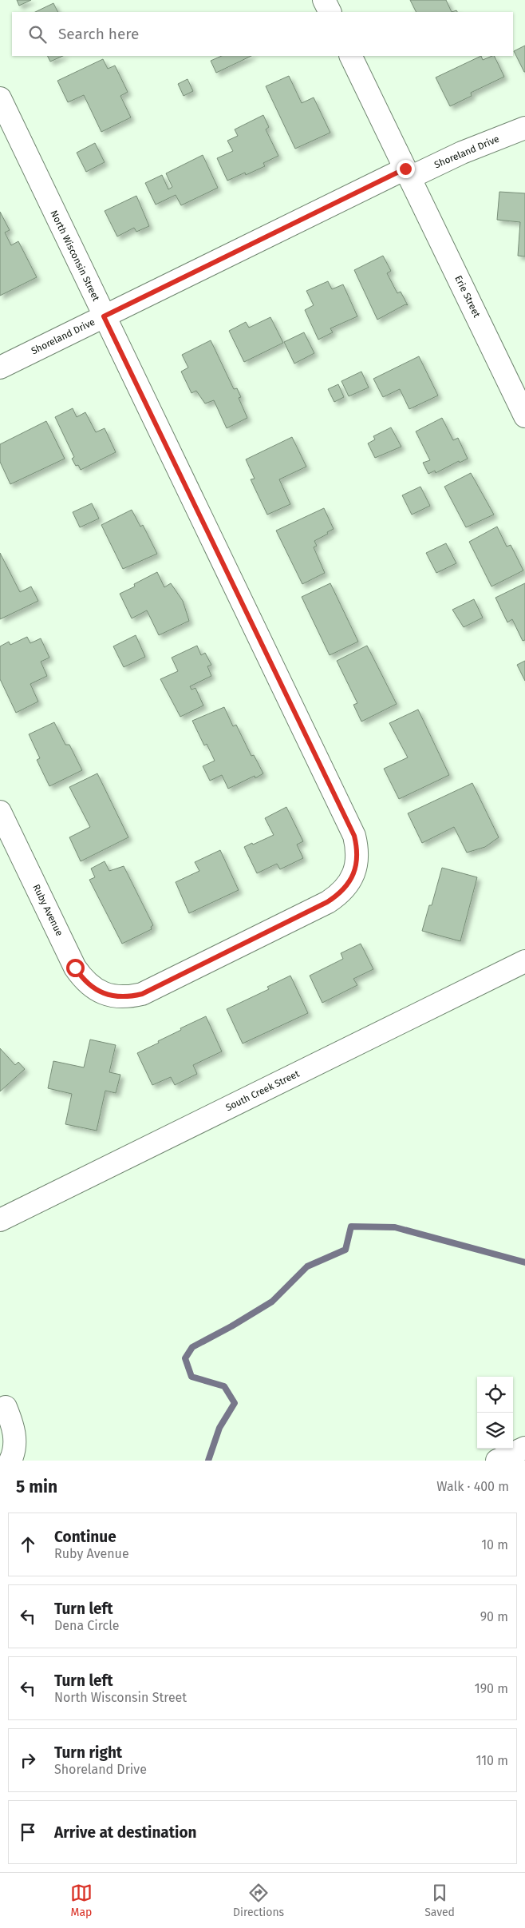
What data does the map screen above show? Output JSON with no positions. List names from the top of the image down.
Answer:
{
  "streets": {
    "street": [
      "Shoreland Drive",
      "North Wisconsin Street",
      "Erie Street",
      "Ruby Avenue",
      "South Creek Street"
    ]
  },
  "crossings": [
    ["Shoreland Drive", "North Wisconsin Street"],
    ["Shoreland Drive", "Erie Street"],
    ["North Wisconsin Street", "Ruby Avenue"]
  ],
  "page": {
    "search": "Search here",
    "heading": ["5 min", "Walk · 400 m"],
    "list": [
      ["Continue", "Ruby Avenue", "10 m"],
      ["Turn left", "Dena Circle", "90 m"],
      ["Turn left", "North Wisconsin Street", "190 m"],
      ["Turn right", "Shoreland Drive", "110 m"],
      "Arrive at destination"
    ],
    "nav": ["Map", "Directions", "Saved"]
  }
}
